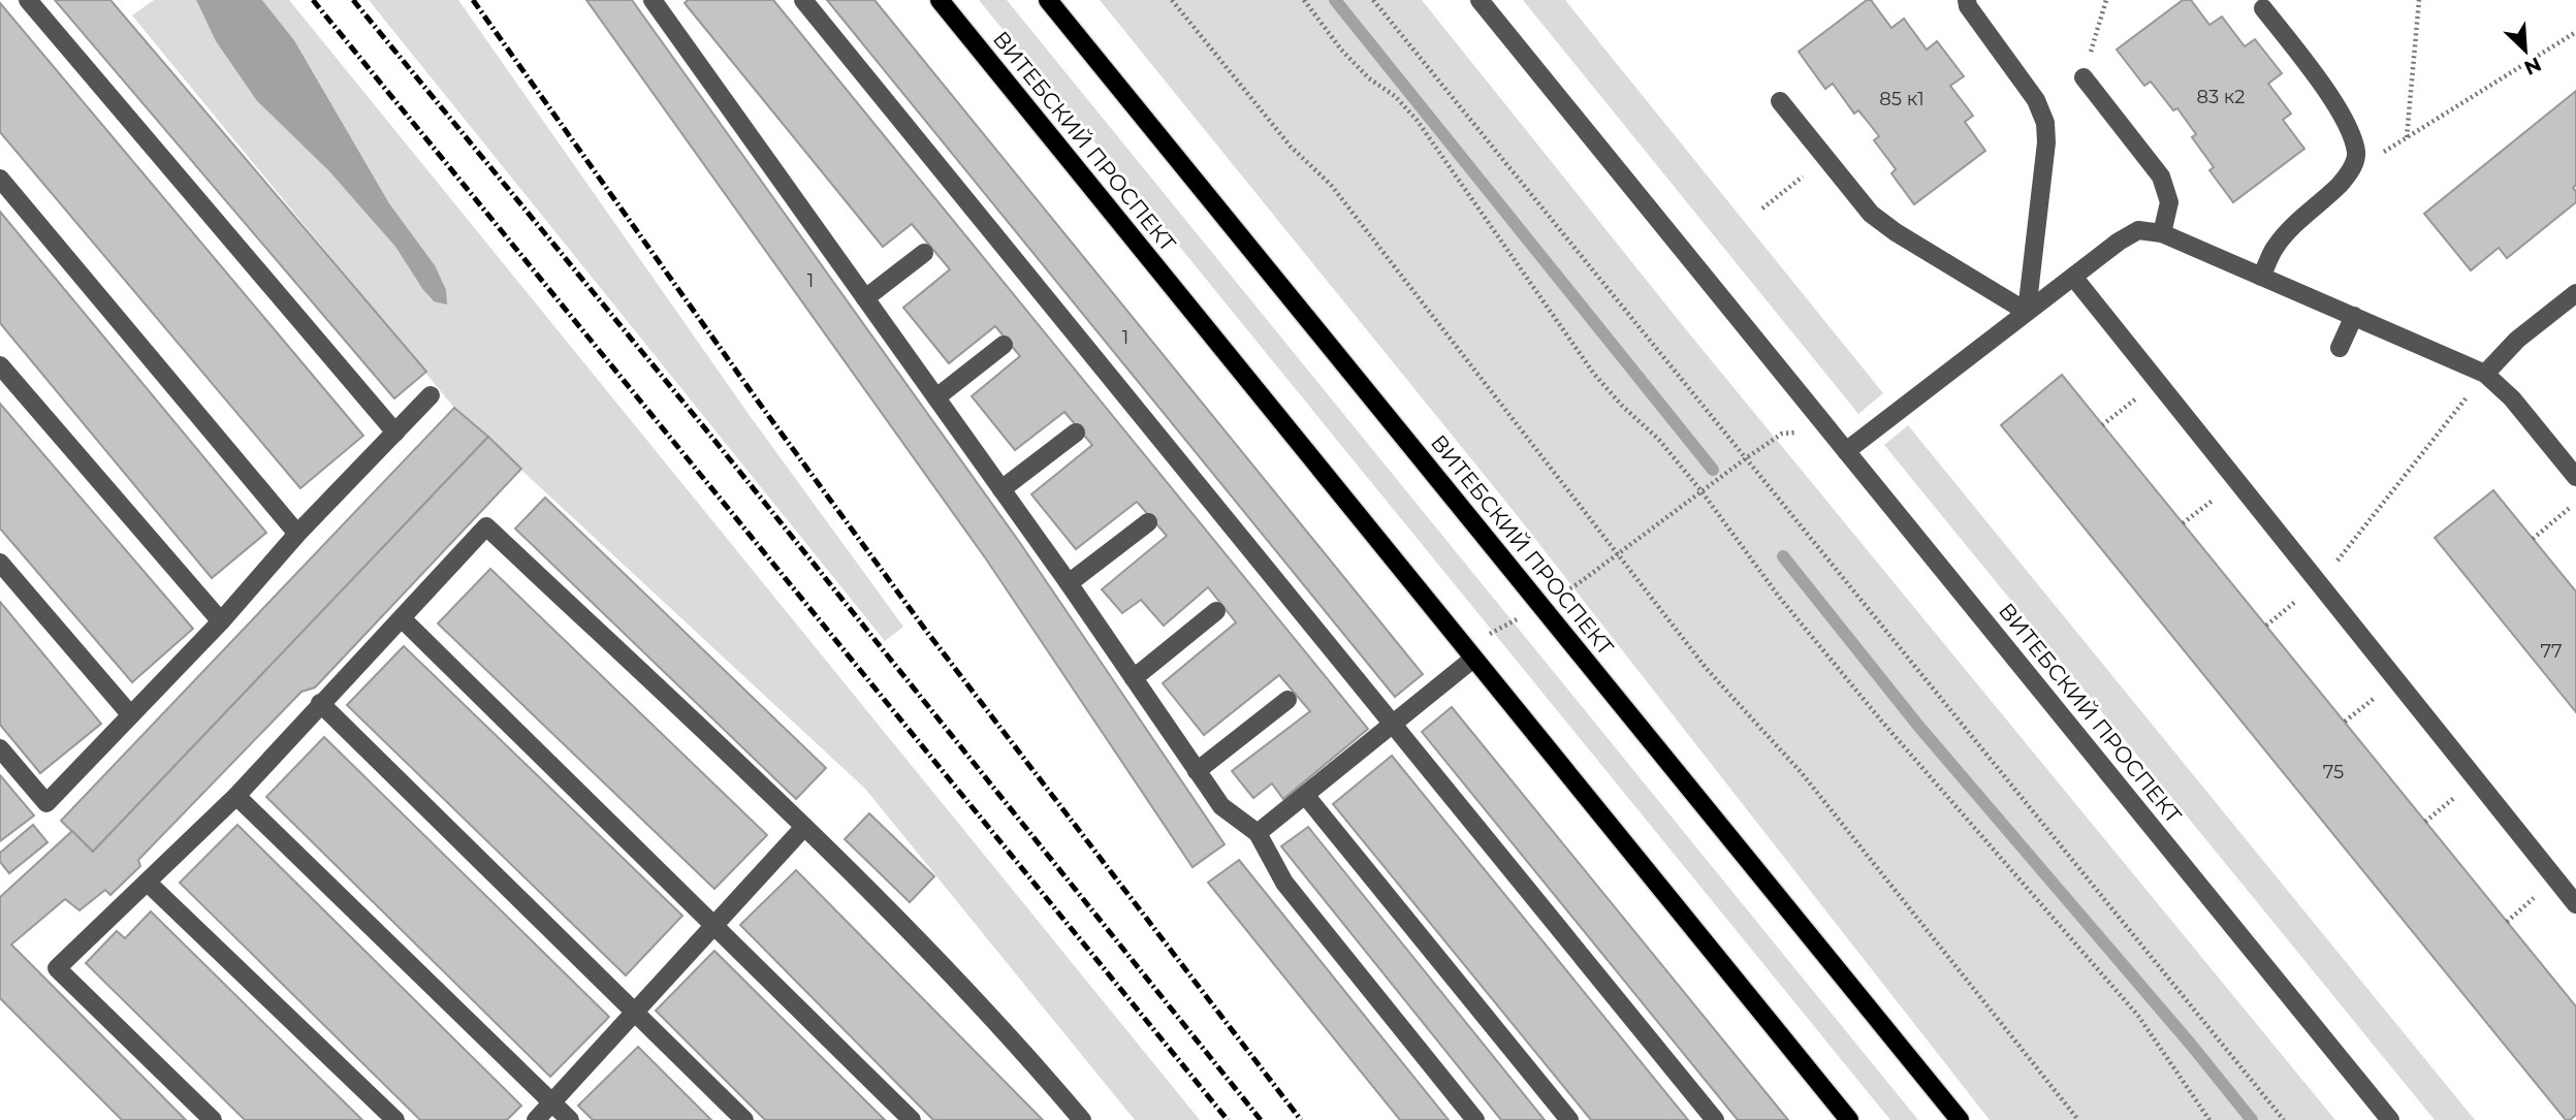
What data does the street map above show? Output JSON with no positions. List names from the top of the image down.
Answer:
{
  "streets": {
    "main road": ["ВИТЕБСКИЙ ПРОСПЕКТ"]
  },
  "house_numbers": [
    "83 к2",
    "85 к1",
    "1",
    "1",
    "77",
    "75"
  ],
  "north": "bottom right"
}
